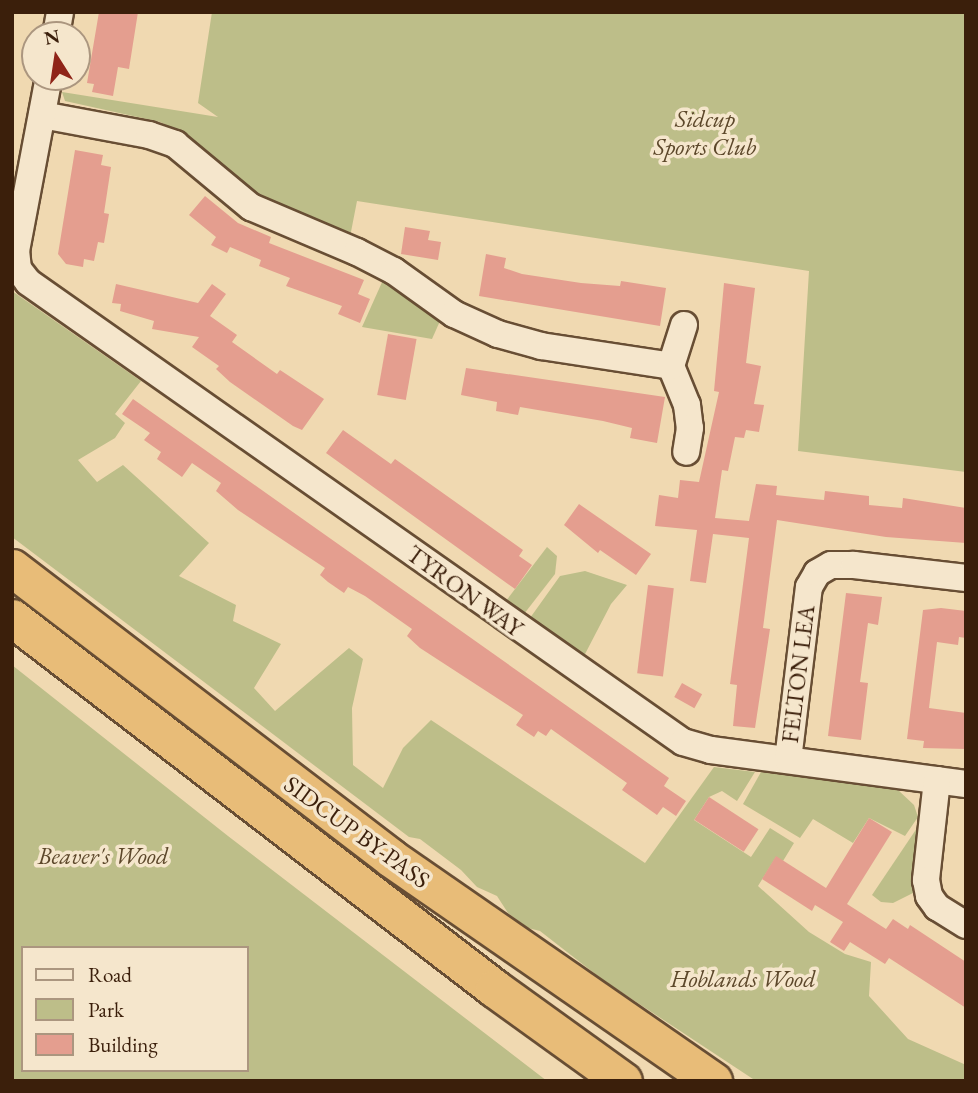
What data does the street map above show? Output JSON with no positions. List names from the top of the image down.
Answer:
{
  "streets": {
    "highway": ["SIDCUP BY-PASS"],
    "street": ["TYRON WAY", "FELTON LEA"]
  },
  "crossings": [
    ["TYRON WAY", "FELTON LEA"]
  ],
  "parks": ["Sidcup Sports Club", "Beaver's Wood", "Hoblands Wood"],
  "legend": ["Road", "Park", "Building"],
  "north": "top"
}
